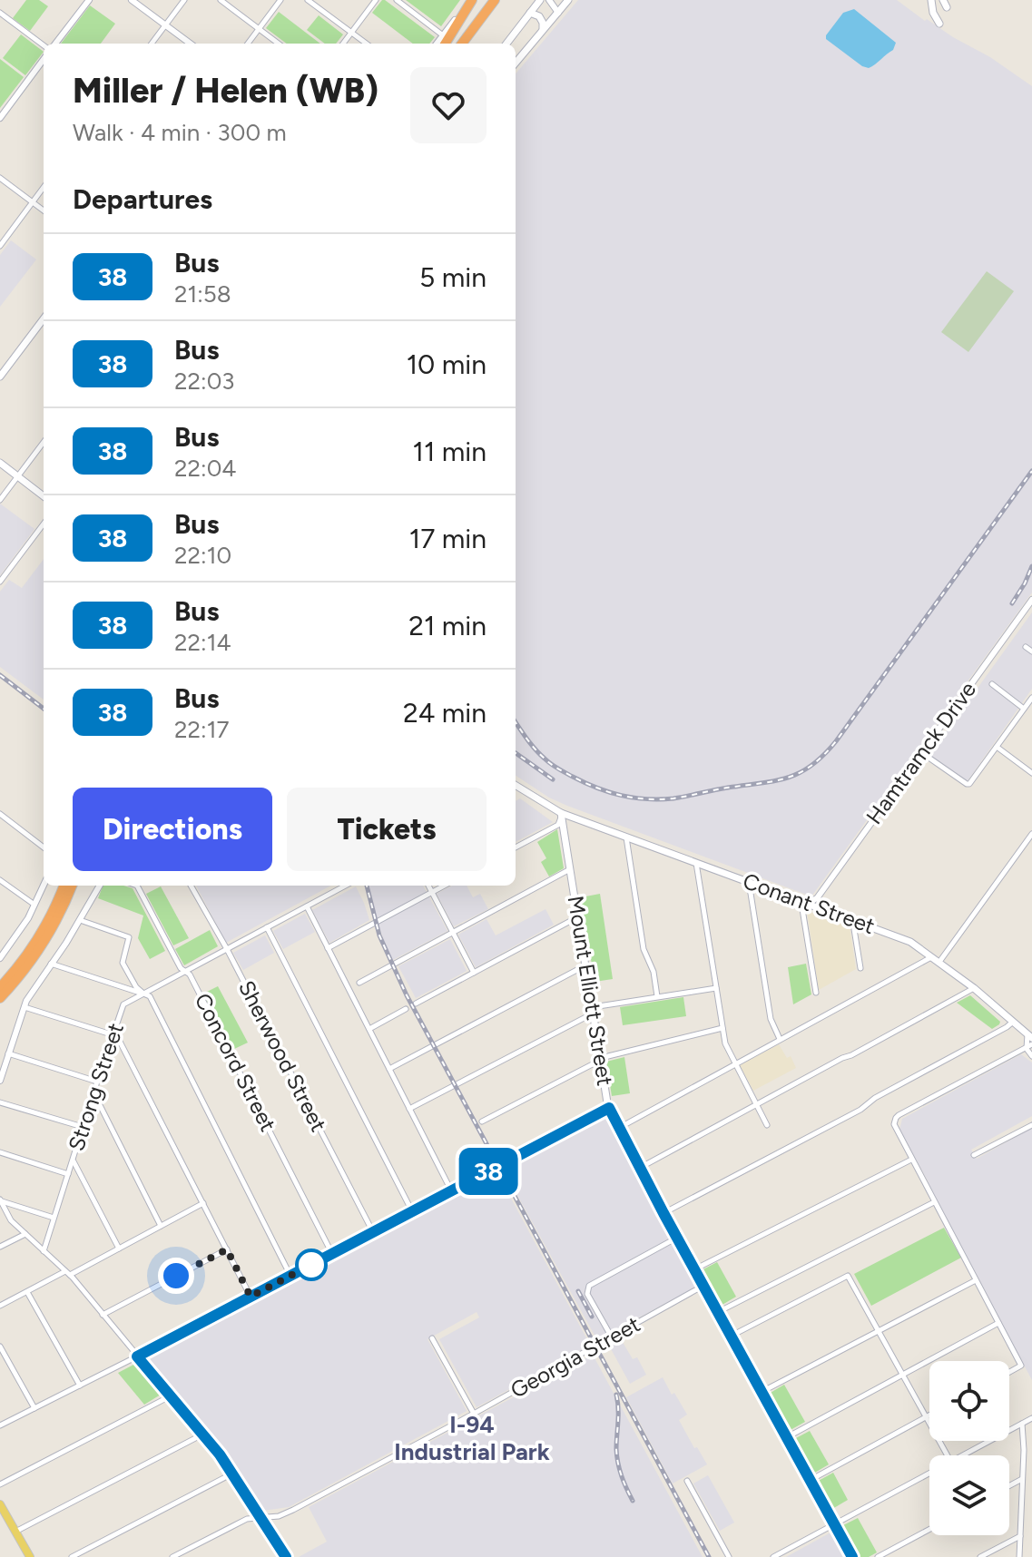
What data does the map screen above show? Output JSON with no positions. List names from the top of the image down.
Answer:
{
  "streets": {
    "main road": ["Conant Street", "Mount Elliott Street"],
    "street": [
      "Hamtramck Drive",
      "Sherwood Street",
      "Concord Street",
      "Strong Street",
      "Georgia Street"
    ]
  },
  "crossings": [
    ["Hamtramck Drive", "Conant Street"],
    ["Conant Street", "Mount Elliott Street"],
    ["Mount Elliott Street", "Georgia Street"],
    ["Sherwood Street", "Strong Street"],
    ["Concord Street", "Strong Street"]
  ],
  "districts": ["I-94 Industrial Park"],
  "lines": ["bus line 38"],
  "page": {
    "on_map": "38",
    "heading": [
      ["Miller / Helen (WB)", "Walk · 4 min · 300 m"],
      "Departures"
    ],
    "list": [
      {
        "mark": "38",
        "name": "Bus",
        "note": "21:58",
        "value": "5 min"
      },
      {
        "mark": "38",
        "name": "Bus",
        "note": "22:03",
        "value": "10 min"
      },
      {
        "mark": "38",
        "name": "Bus",
        "note": "22:04",
        "value": "11 min"
      },
      {
        "mark": "38",
        "name": "Bus",
        "note": "22:10",
        "value": "17 min"
      },
      {
        "mark": "38",
        "name": "Bus",
        "note": "22:14",
        "value": "21 min"
      },
      {
        "mark": "38",
        "name": "Bus",
        "note": "22:17",
        "value": "24 min"
      }
    ],
    "buttons": ["Directions", "Tickets"]
  }
}
